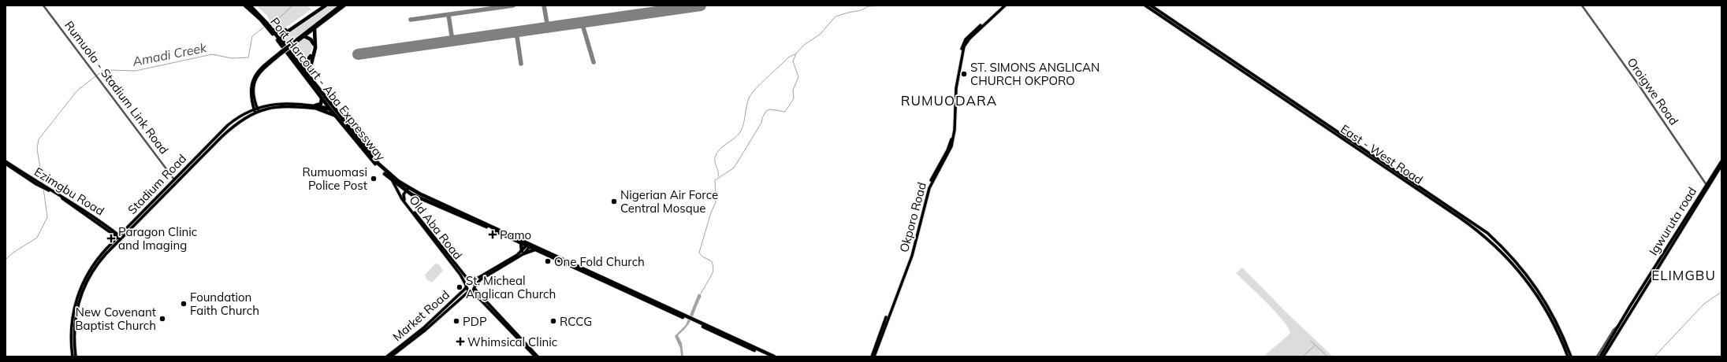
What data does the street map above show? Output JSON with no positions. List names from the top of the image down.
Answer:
{
  "streets": {
    "highway": ["Port Harcourt - Aba Expressway"],
    "main road": [
      "East - West Road",
      "Stadium Road",
      "Ezimgbu Road",
      "Okporo Road",
      "Igwuruta road",
      "Old Aba Road",
      "Market Road"
    ],
    "street": ["Rumuola - Stadium Link Road", "Oroigwe Road"]
  },
  "crossings": [
    ["Rumuola - Stadium Link Road", "Stadium Road"],
    ["Port Harcourt - Aba Expressway", "Stadium Road"],
    ["Port Harcourt - Aba Expressway", "Old Aba Road"],
    ["Port Harcourt - Aba Expressway", "Market Road"],
    ["Oroigwe Road", "Igwuruta road"],
    ["Stadium Road", "Ezimgbu Road"],
    ["Old Aba Road", "Market Road"]
  ],
  "districts": ["RUMUODARA", "ELIMGBU"],
  "water": ["Amadi Creek"],
  "places": {
    "other": [
      "ST. SIMONS ANGLICAN CHURCH OKPORO",
      "Rumuomasi Police Post",
      "Nigerian Air Force Central Mosque",
      "One Fold Church",
      "St. Micheal Anglican Church",
      "Foundation Faith Church",
      "New Covenant Baptist Church",
      "PDP",
      "RCCG"
    ],
    "health": ["Pamo", "Paragon Clinic and Imaging", "Whimsical Clinic"]
  }
}
